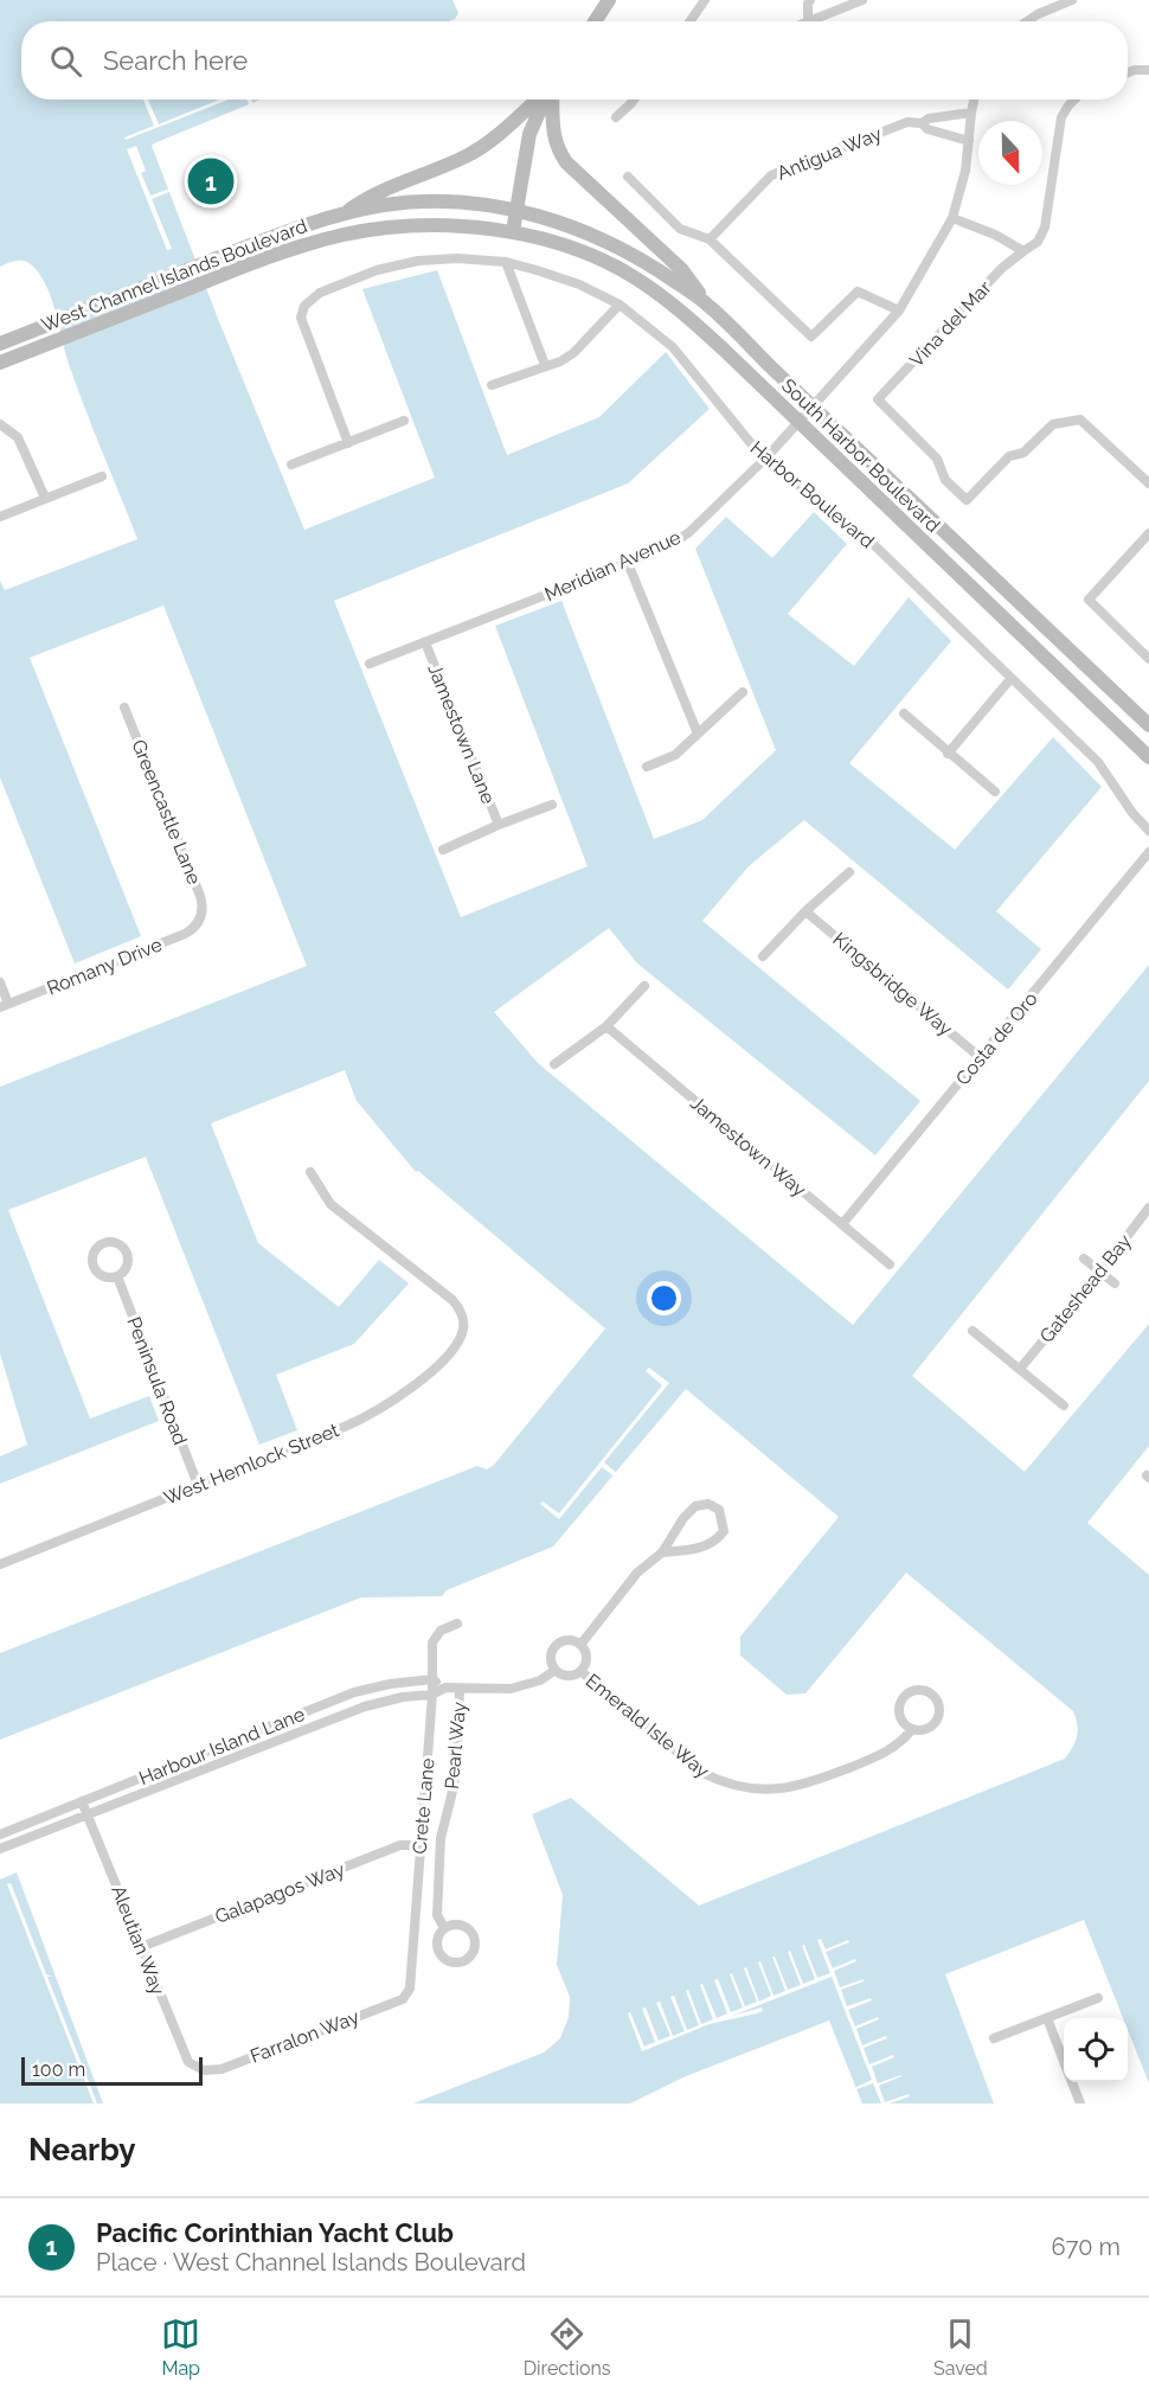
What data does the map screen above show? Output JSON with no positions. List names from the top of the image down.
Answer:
{
  "streets": {
    "main road": ["West Channel Islands Boulevard", "South Harbor Boulevard"],
    "street": [
      "Antigua Way",
      "Vina del Mar",
      "Harbor Boulevard",
      "Meridian Avenue",
      "Jamestown Lane",
      "Greencastle Lane",
      "Romany Drive",
      "Kingsbridge Way",
      "Costa de Oro",
      "Jamestown Way",
      "Gateshead Bay",
      "Peninsula Road",
      "West Hemlock Street",
      "Emerald Isle Way",
      "Harbour Island Lane",
      "Pearl Way",
      "Crete Lane",
      "Galapagos Way",
      "Aleutian Way",
      "Farralon Way"
    ]
  },
  "crossings": [
    ["Antigua Way", "Meridian Avenue"],
    ["West Channel Islands Boulevard", "South Harbor Boulevard"],
    ["South Harbor Boulevard", "Meridian Avenue"],
    ["Harbor Boulevard", "Meridian Avenue"],
    ["Meridian Avenue", "Jamestown Lane"],
    ["Greencastle Lane", "Romany Drive"],
    ["Kingsbridge Way", "Costa de Oro"],
    ["Costa de Oro", "Jamestown Way"],
    ["Peninsula Road", "West Hemlock Street"],
    ["Harbour Island Lane", "Crete Lane"],
    ["Harbour Island Lane", "Aleutian Way"],
    ["Crete Lane", "Galapagos Way"],
    ["Crete Lane", "Farralon Way"],
    ["Galapagos Way", "Aleutian Way"],
    ["Aleutian Way", "Farralon Way"]
  ],
  "scale_bar": "100 m",
  "north": "bottom",
  "page": {
    "search": "Search here",
    "pins": "1",
    "scale": "100 m",
    "heading": "Nearby",
    "list": [
      {
        "mark": "1",
        "name": "Pacific Corinthian Yacht Club",
        "note": "Place · West Channel Islands Boulevard",
        "value": "670 m"
      }
    ],
    "nav": ["Map", "Directions", "Saved"]
  }
}
